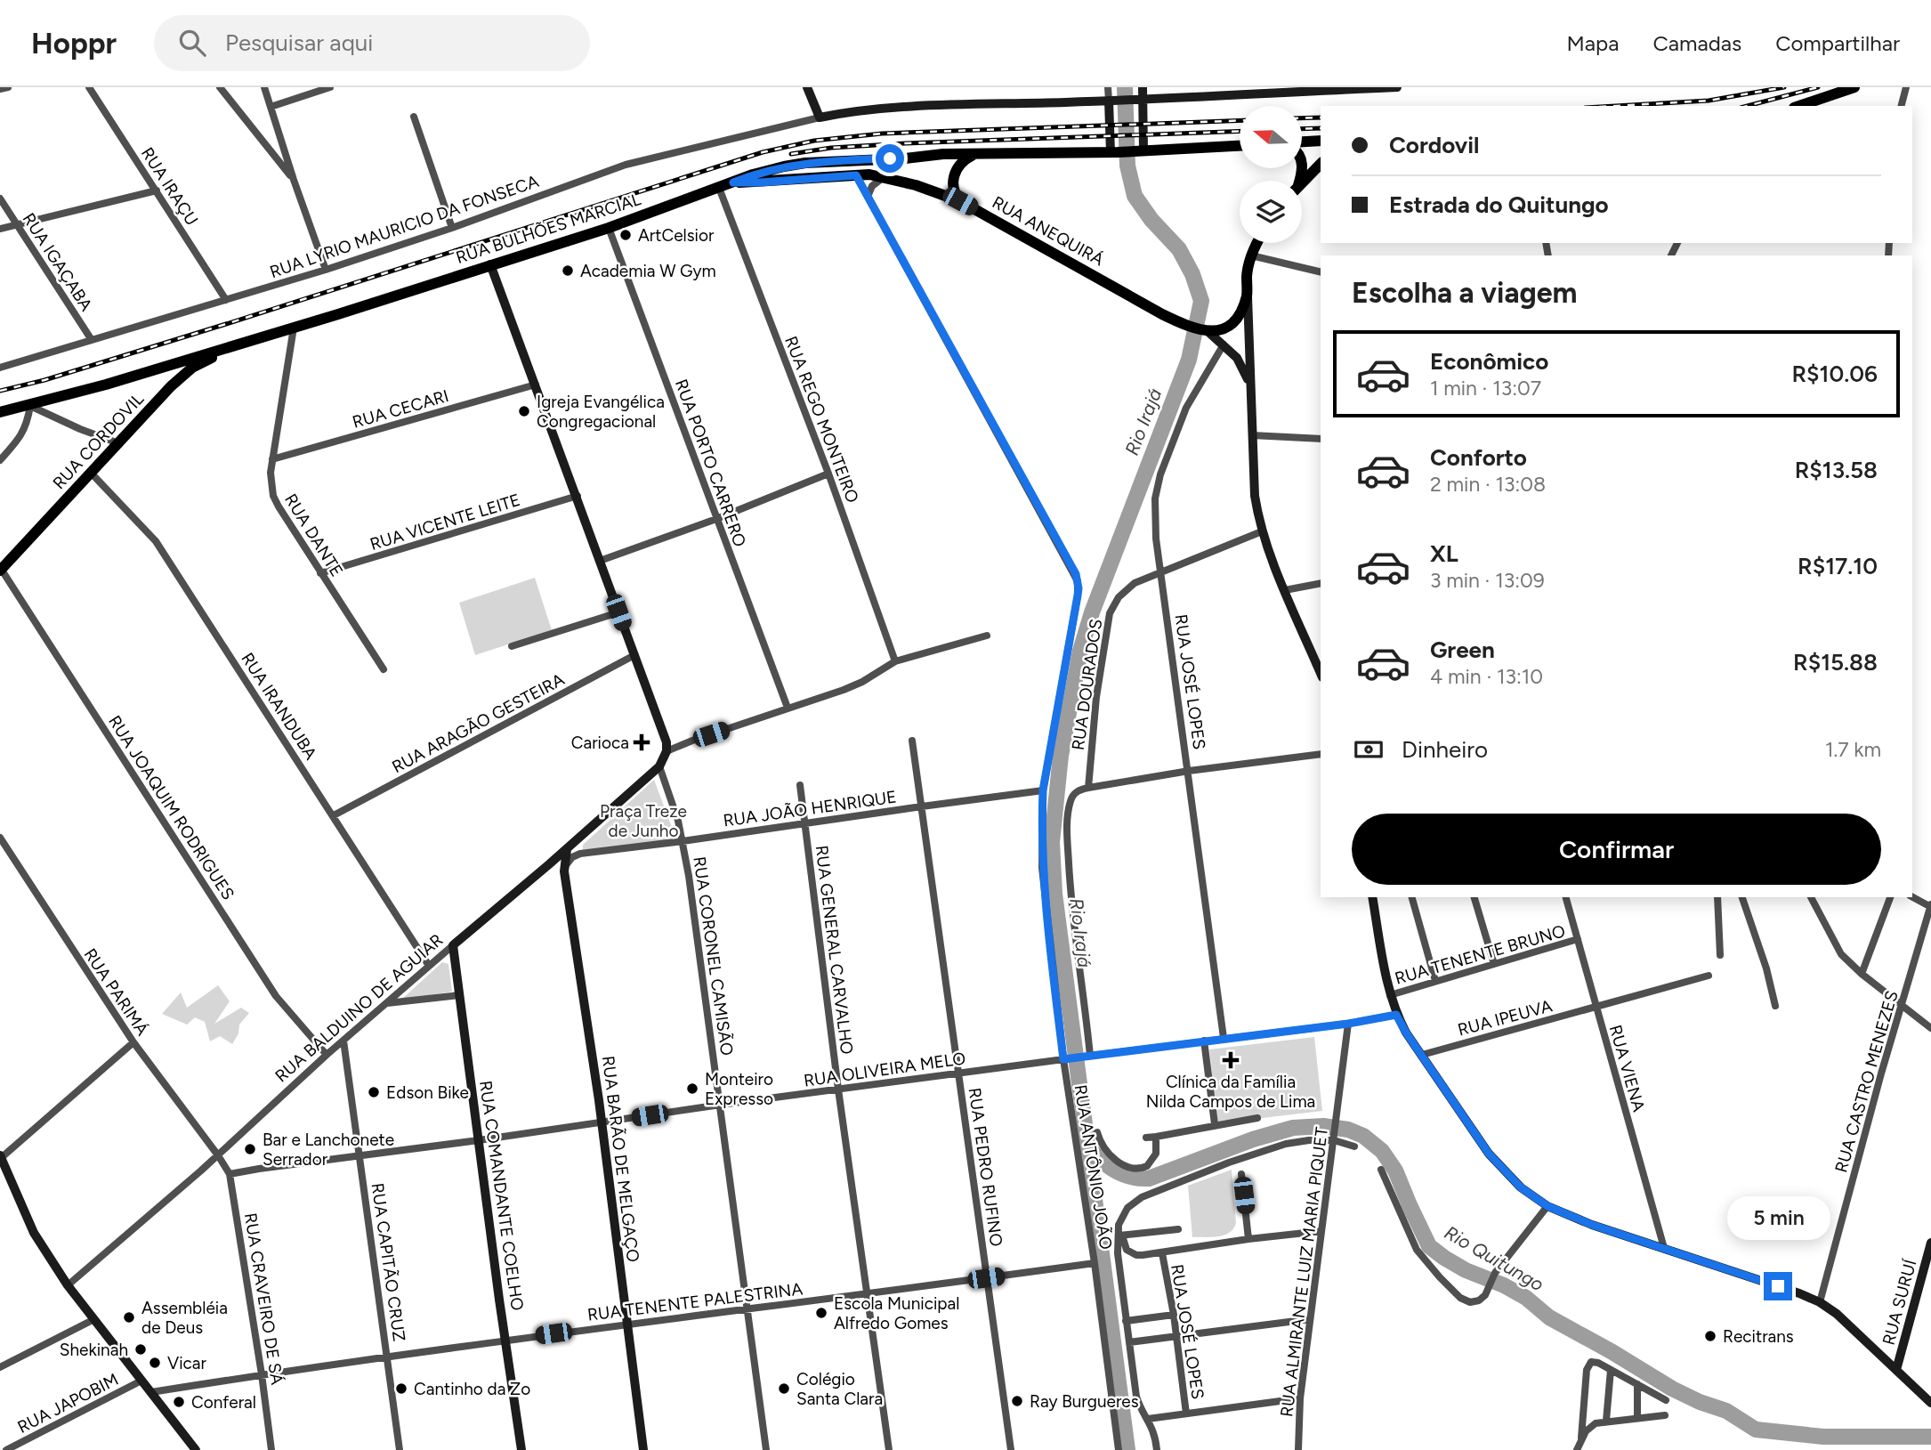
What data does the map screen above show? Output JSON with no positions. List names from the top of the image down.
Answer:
{
  "streets": {
    "main road": ["RUA BULHÕES MARCIAL", "RUA ANEQUIRÁ", "RUA CORDOVIL"],
    "street": [
      "RUA IRAÇU",
      "RUA LYRIO MAURICIO DA FONSECA",
      "RUA IGAÇABA",
      "RUA CECARI",
      "RUA REGO MONTEIRO",
      "RUA PORTO CARRERO",
      "RUA VICENTE LEITE",
      "RUA DANTE",
      "RUA JOSÉ LOPES",
      "RUA DOURADOS",
      "RUA IRANDUBA",
      "RUA ARAGÃO GESTEIRA",
      "RUA JOAQUIM RODRIGUES",
      "RUA JOÃO HENRIQUE",
      "RUA GENERAL CARVALHO",
      "RUA TENENTE BRUNO",
      "RUA CORONEL CAMISÃO",
      "RUA PARIMÁ",
      "RUA BALDUINO DE AGUIAR",
      "RUA IPEUVA",
      "RUA VIENA",
      "RUA OLIVEIRA MELO",
      "RUA CASTRO MENEZES",
      "RUA BARÃO DE MELGAÇO",
      "RUA PEDRO RUFINO",
      "RUA ANTÔNIO JOÃO",
      "RUA COMANDANTE COELHO",
      "RUA CAPITÃO CRUZ",
      "RUA ALMIRANTE LUIZ MARIA PIQUET",
      "RUA CRAVEIRO DE SÁ",
      "RUA TENENTE PALESTRINA",
      "RUA SURUÍ",
      "RUA JAPOBIM"
    ]
  },
  "crossings": [
    ["RUA IRAÇU", "RUA LYRIO MAURICIO DA FONSECA"],
    ["RUA LYRIO MAURICIO DA FONSECA", "RUA IGAÇABA"],
    ["RUA BULHÕES MARCIAL", "RUA ANEQUIRÁ"],
    ["RUA BULHÕES MARCIAL", "RUA REGO MONTEIRO"],
    ["RUA BULHÕES MARCIAL", "RUA CORDOVIL"],
    ["RUA BULHÕES MARCIAL", "RUA PORTO CARRERO"],
    ["RUA BULHÕES MARCIAL", "RUA DANTE"],
    ["RUA ANEQUIRÁ", "RUA ANTÔNIO JOÃO"],
    ["RUA CECARI", "RUA DANTE"],
    ["RUA CORDOVIL", "RUA IRANDUBA"],
    ["RUA CORDOVIL", "RUA JOAQUIM RODRIGUES"],
    ["RUA VICENTE LEITE", "RUA DANTE"],
    ["RUA JOSÉ LOPES", "RUA DOURADOS"],
    ["RUA JOSÉ LOPES", "RUA OLIVEIRA MELO"],
    ["RUA IRANDUBA", "RUA ARAGÃO GESTEIRA"],
    ["RUA IRANDUBA", "RUA BALDUINO DE AGUIAR"],
    ["RUA JOAQUIM RODRIGUES", "RUA BALDUINO DE AGUIAR"],
    ["RUA JOÃO HENRIQUE", "RUA GENERAL CARVALHO"],
    ["RUA JOÃO HENRIQUE", "RUA CORONEL CAMISÃO"],
    ["RUA JOÃO HENRIQUE", "RUA PEDRO RUFINO"],
    ["RUA JOÃO HENRIQUE", "RUA ANTÔNIO JOÃO"],
    ["RUA GENERAL CARVALHO", "RUA OLIVEIRA MELO"],
    ["RUA GENERAL CARVALHO", "RUA TENENTE PALESTRINA"],
    ["RUA TENENTE BRUNO", "RUA VIENA"],
    ["RUA CORONEL CAMISÃO", "RUA BALDUINO DE AGUIAR"],
    ["RUA CORONEL CAMISÃO", "RUA OLIVEIRA MELO"],
    ["RUA CORONEL CAMISÃO", "RUA TENENTE PALESTRINA"],
    ["RUA PARIMÁ", "RUA BALDUINO DE AGUIAR"],
    ["RUA PARIMÁ", "RUA CRAVEIRO DE SÁ"],
    ["RUA BALDUINO DE AGUIAR", "RUA BARÃO DE MELGAÇO"],
    ["RUA BALDUINO DE AGUIAR", "RUA COMANDANTE COELHO"],
    ["RUA BALDUINO DE AGUIAR", "RUA CAPITÃO CRUZ"],
    ["RUA BALDUINO DE AGUIAR", "RUA CRAVEIRO DE SÁ"],
    ["RUA IPEUVA", "RUA VIENA"],
    ["RUA OLIVEIRA MELO", "RUA BARÃO DE MELGAÇO"],
    ["RUA OLIVEIRA MELO", "RUA PEDRO RUFINO"],
    ["RUA OLIVEIRA MELO", "RUA ANTÔNIO JOÃO"],
    ["RUA OLIVEIRA MELO", "RUA COMANDANTE COELHO"],
    ["RUA OLIVEIRA MELO", "RUA CAPITÃO CRUZ"],
    ["RUA OLIVEIRA MELO", "RUA ALMIRANTE LUIZ MARIA PIQUET"],
    ["RUA OLIVEIRA MELO", "RUA CRAVEIRO DE SÁ"],
    ["RUA BARÃO DE MELGAÇO", "RUA TENENTE PALESTRINA"],
    ["RUA PEDRO RUFINO", "RUA TENENTE PALESTRINA"],
    ["RUA ANTÔNIO JOÃO", "RUA ALMIRANTE LUIZ MARIA PIQUET"],
    ["RUA ANTÔNIO JOÃO", "RUA TENENTE PALESTRINA"],
    ["RUA COMANDANTE COELHO", "RUA TENENTE PALESTRINA"],
    ["RUA CAPITÃO CRUZ", "RUA TENENTE PALESTRINA"],
    ["RUA CRAVEIRO DE SÁ", "RUA TENENTE PALESTRINA"]
  ],
  "water": ["Rio Irajá", "Rio Quitungo"],
  "parks": ["Praça Treze de Junho"],
  "places": {
    "other": [
      "ArtCelsior",
      "Academia W Gym",
      "Igreja Evangélica Congregacional",
      "Monteiro Expresso",
      "Edson Bike",
      "Bar e Lanchonete Serrador",
      "Escola Municipal Alfredo Gomes",
      "Assembléia de Deus",
      "Recitrans",
      "Shekinah",
      "Vicar",
      "Cantinho da Zo",
      "Colégio Santa Clara",
      "Ray Burgueres",
      "Conferal"
    ],
    "health": ["Carioca", "Clínica da Família Nilda Campos de Lima"]
  },
  "north": "left",
  "page": {
    "header": "Hoppr",
    "search": "Pesquisar aqui",
    "nav": ["Mapa", "Camadas", "Compartilhar"],
    "banner": ["Cordovil", "Estrada do Quitungo"],
    "heading": "Escolha a viagem",
    "list": [
      {
        "name": "Econômico",
        "note": "1 min · 13:07",
        "value": "R$10.06"
      },
      {
        "name": "Conforto",
        "note": "2 min · 13:08",
        "value": "R$13.58"
      },
      {
        "name": "XL",
        "note": "3 min · 13:09",
        "value": "R$17.10"
      },
      {
        "name": "Green",
        "note": "4 min · 13:10",
        "value": "R$15.88"
      }
    ],
    "pay": ["Dinheiro", "1.7 km"],
    "buttons": "Confirmar",
    "bubble": "5 min"
  }
}
